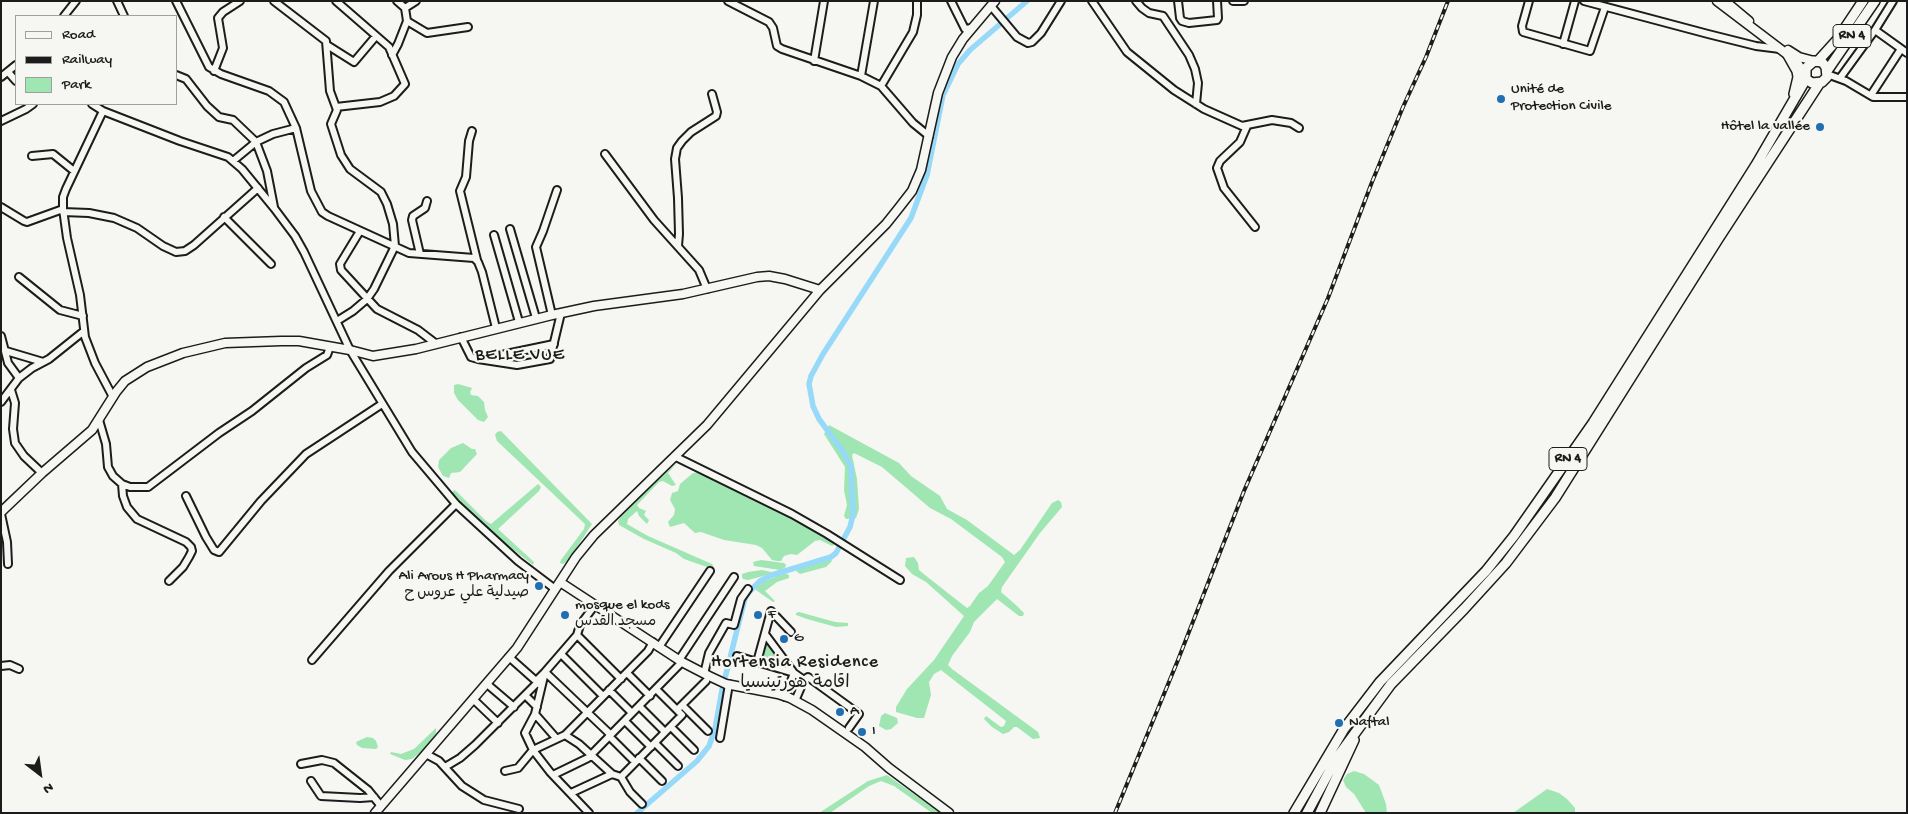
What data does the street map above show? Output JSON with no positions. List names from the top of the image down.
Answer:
{
  "streets": {
    "highway": ["RN 4"]
  },
  "districts": ["BELLE VUE", "Hortensia Residence اقامة هورتينسيا"],
  "places": [
    "Unité de Protection Civile",
    "Hôtel la vallée",
    "Ali Arous H Pharmacy صيدلية علي عروس ح",
    "mosque el kods مسجد القدس",
    "F",
    "G",
    "A",
    "Naftal",
    "I"
  ],
  "legend": ["Road", "Railway", "Park"],
  "north": "bottom right"
}
